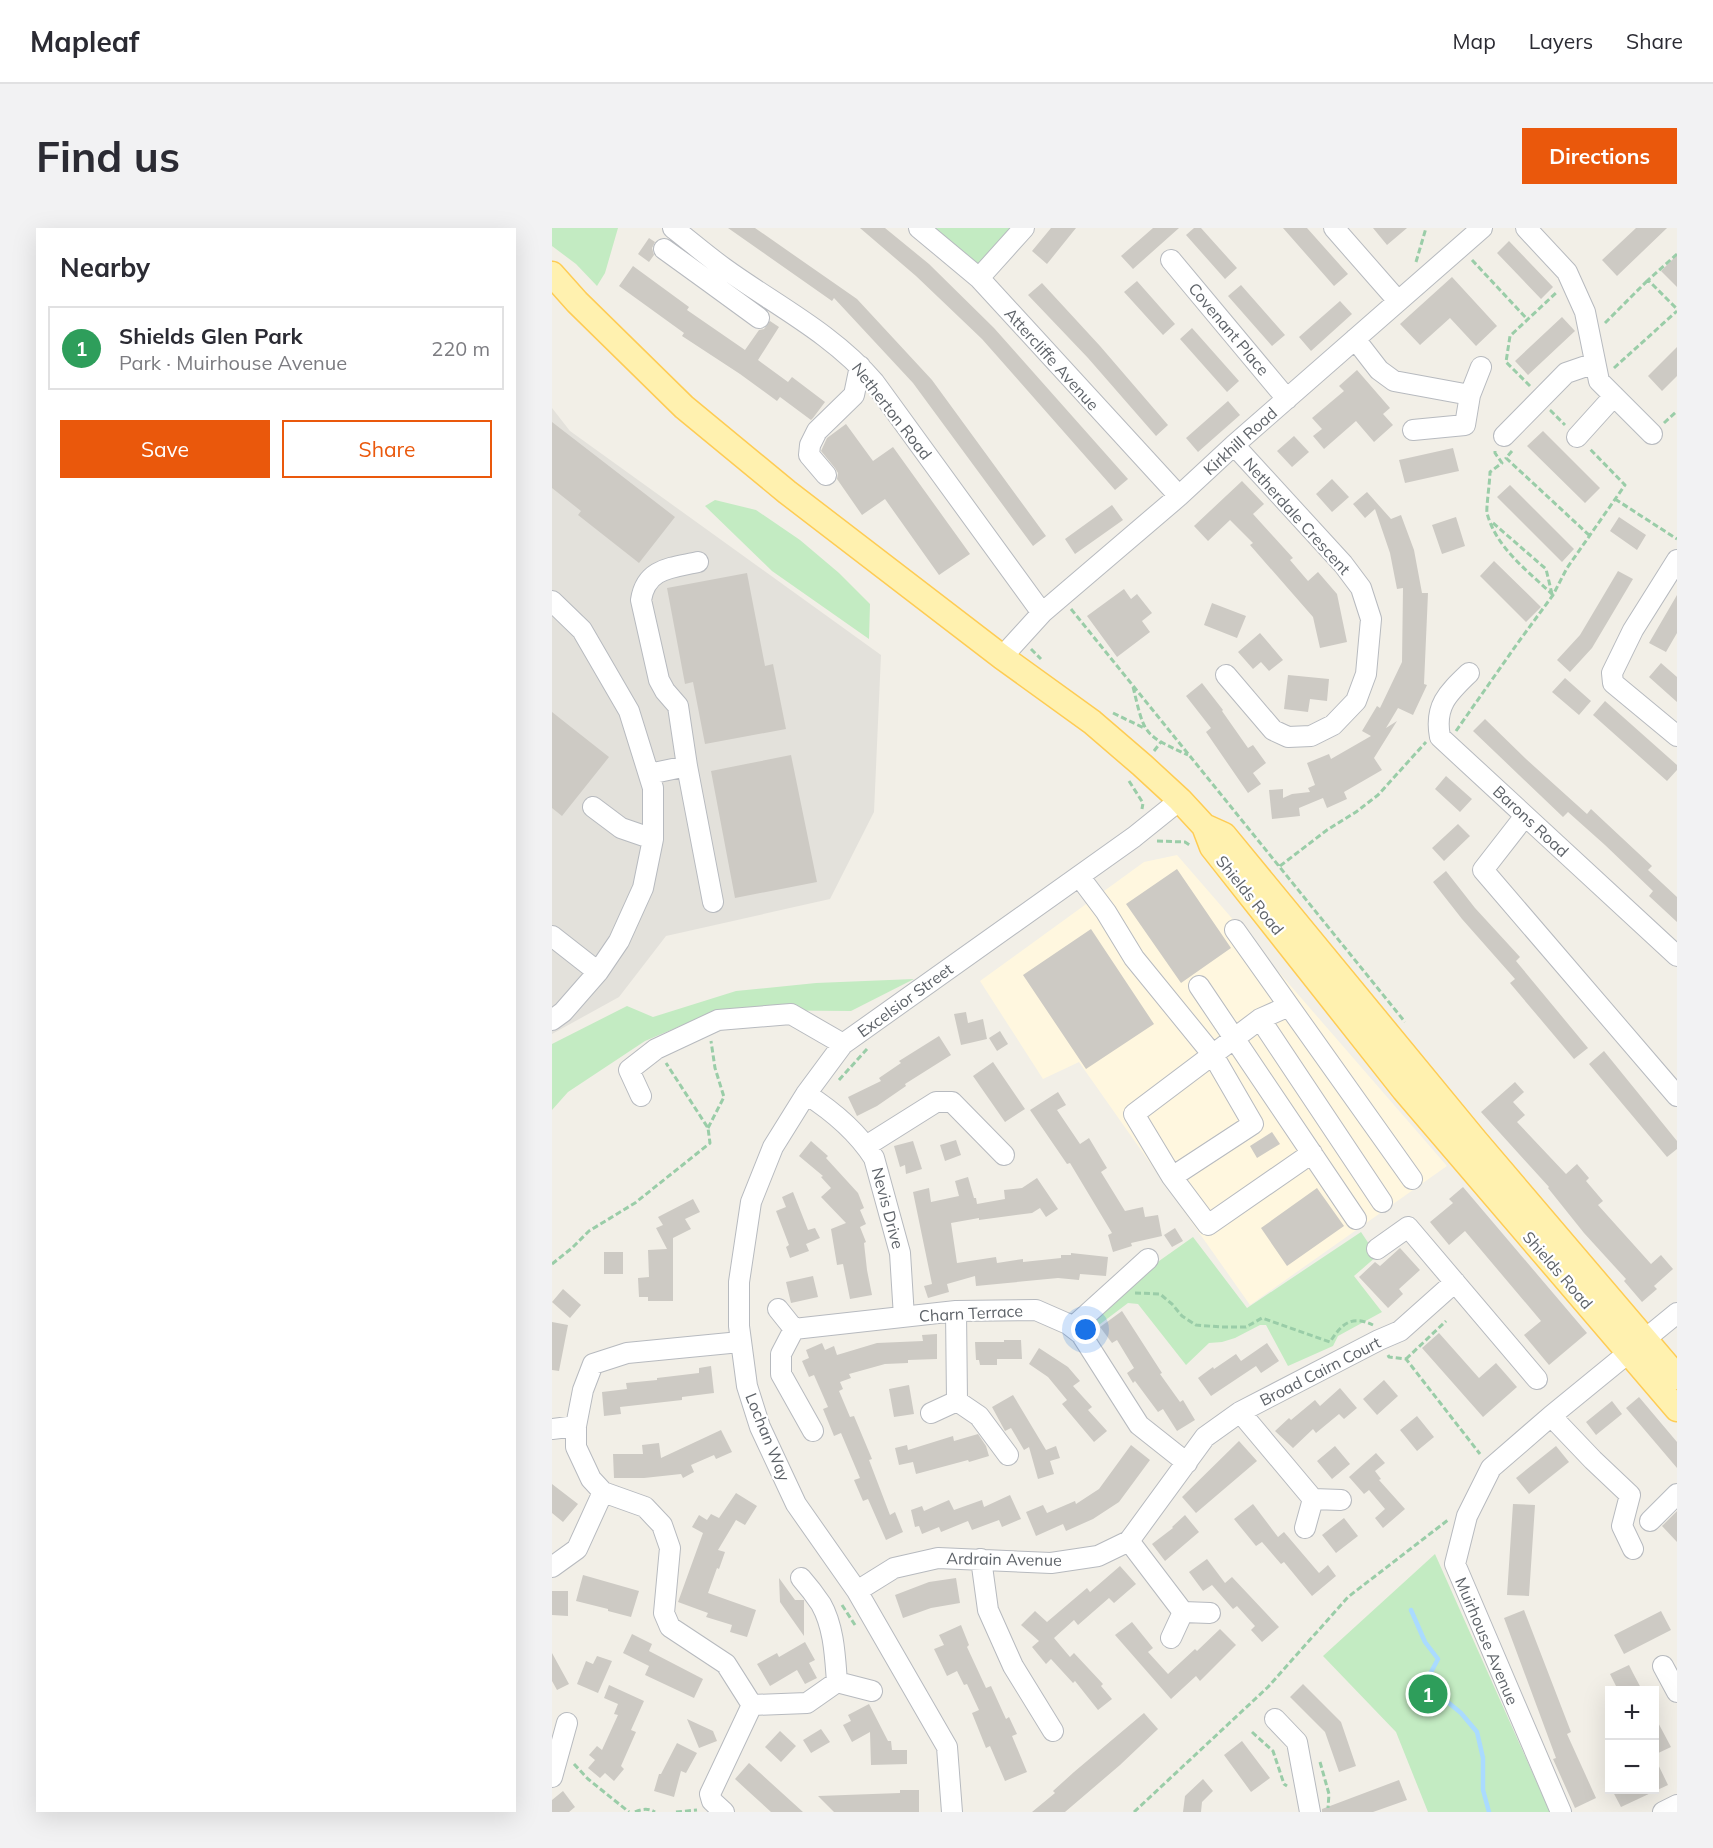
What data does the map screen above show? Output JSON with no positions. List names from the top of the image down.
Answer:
{
  "streets": {
    "main road": ["Shields Road"],
    "street": [
      "Covenant Place",
      "Attercliffe Avenue",
      "Netherton Road",
      "Kirkhill Road",
      "Netherdale Crescent",
      "Barons Road",
      "Excelsior Street",
      "Nevis Drive",
      "Charn Terrace",
      "Broad Cairn Court",
      "Lochan Way",
      "Ardrain Avenue",
      "Muirhouse Avenue"
    ]
  },
  "crossings": [
    ["Covenant Place", "Kirkhill Road"],
    ["Attercliffe Avenue", "Kirkhill Road"],
    ["Netherton Road", "Kirkhill Road"],
    ["Kirkhill Road", "Netherdale Crescent"],
    ["Kirkhill Road", "Shields Road"],
    ["Shields Road", "Excelsior Street"],
    ["Shields Road", "Muirhouse Avenue"],
    ["Excelsior Street", "Lochan Way"],
    ["Nevis Drive", "Charn Terrace"],
    ["Nevis Drive", "Lochan Way"],
    ["Charn Terrace", "Broad Cairn Court"],
    ["Charn Terrace", "Ardrain Avenue"],
    ["Broad Cairn Court", "Ardrain Avenue"],
    ["Lochan Way", "Ardrain Avenue"]
  ],
  "page": {
    "header": "Mapleaf",
    "nav": ["Map", "Layers", "Share"],
    "buttons": [
      "Directions",
      ["Save", "Share"]
    ],
    "title": "Find us",
    "heading": "Nearby",
    "list": [
      {
        "mark": "1",
        "name": "Shields Glen Park",
        "note": "Park · Muirhouse Avenue",
        "value": "220 m"
      }
    ],
    "pins": "1",
    "map_buttons": ["+", "−"]
  }
}
